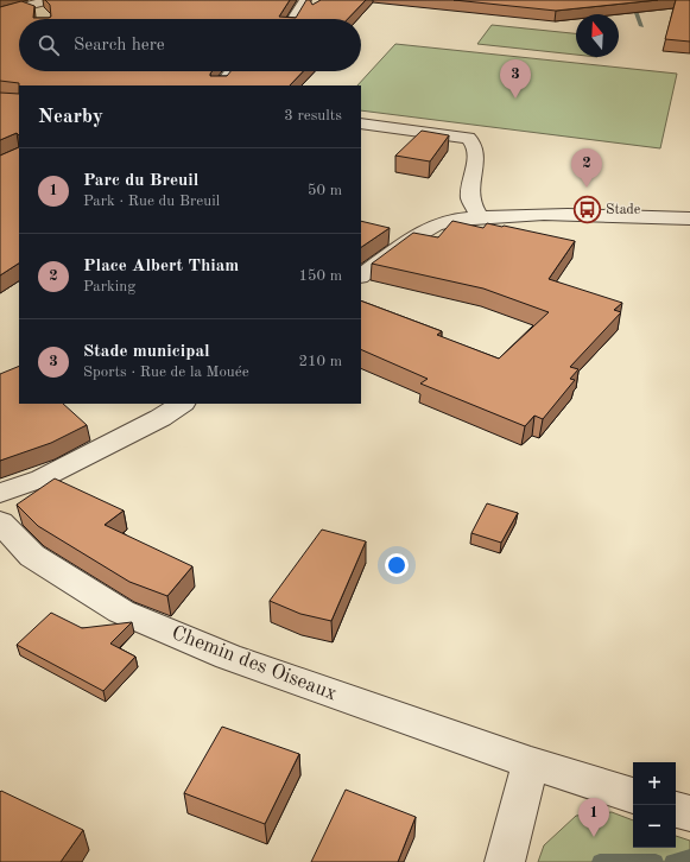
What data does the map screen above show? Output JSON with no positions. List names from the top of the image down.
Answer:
{
  "streets": {
    "street": ["Chemin des Oiseaux"]
  },
  "places": {
    "bus stop": ["Stade"]
  },
  "north": "top",
  "page": {
    "search": "Search here",
    "pins": ["3", "2", "1"],
    "heading": ["Nearby", "3 results"],
    "list": [
      {
        "mark": "1",
        "name": "Parc du Breuil",
        "note": "Park · Rue du Breuil",
        "value": "50 m"
      },
      {
        "mark": "2",
        "name": "Place Albert Thiam",
        "note": "Parking",
        "value": "150 m"
      },
      {
        "mark": "3",
        "name": "Stade municipal",
        "note": "Sports · Rue de la Mouée",
        "value": "210 m"
      }
    ],
    "map_buttons": ["+", "−"]
  }
}
